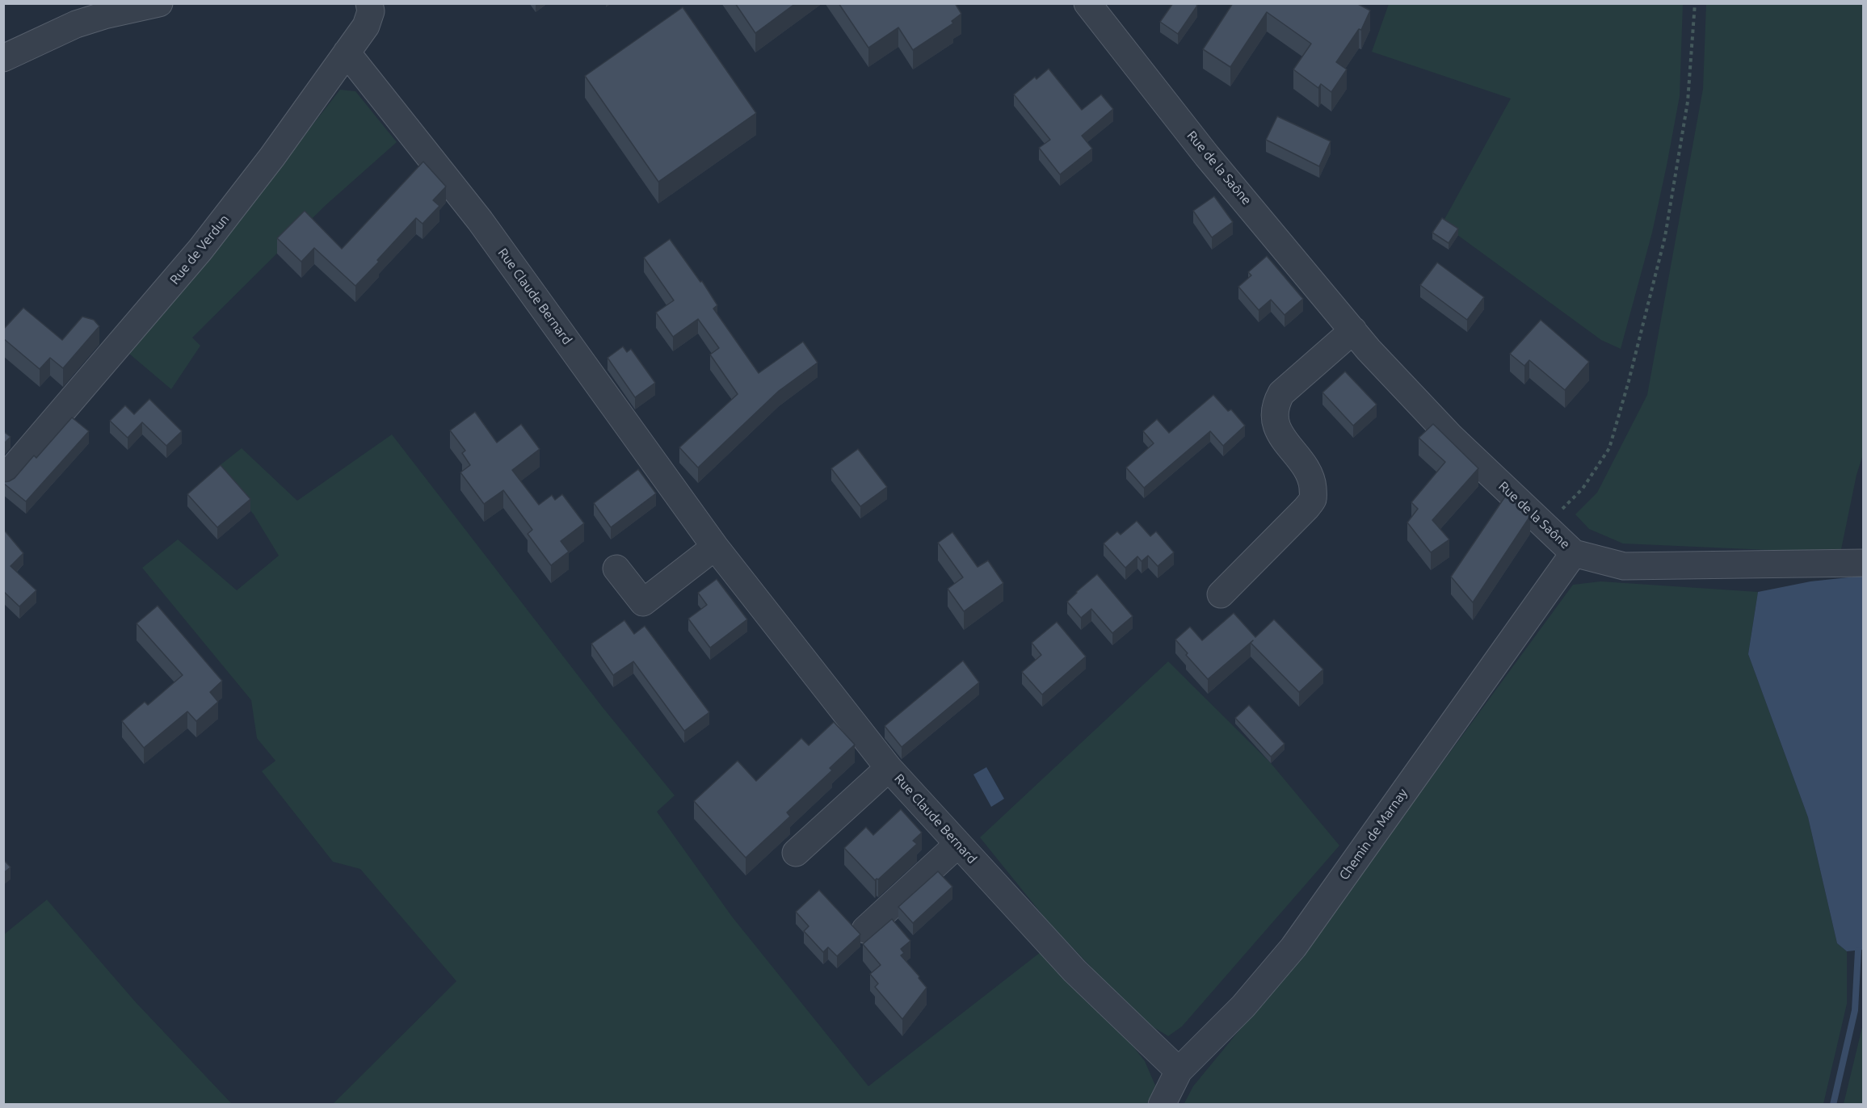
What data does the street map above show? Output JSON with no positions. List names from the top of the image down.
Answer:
{
  "streets": {
    "street": [
      "Rue de la Saône",
      "Rue de Verdun",
      "Rue Claude Bernard",
      "Chemin de Marnay"
    ]
  },
  "crossings": [
    ["Rue de la Saône", "Chemin de Marnay"],
    ["Rue de Verdun", "Rue Claude Bernard"],
    ["Rue Claude Bernard", "Chemin de Marnay"]
  ]
}
